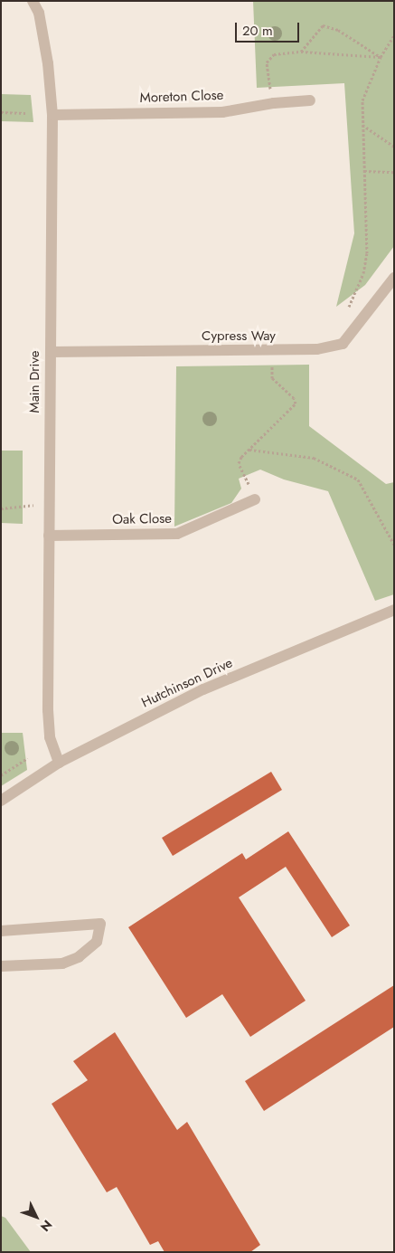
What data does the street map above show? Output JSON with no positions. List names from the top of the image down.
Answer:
{
  "streets": {
    "street": [
      "Moreton Close",
      "Cypress Way",
      "Main Drive",
      "Oak Close",
      "Hutchinson Drive"
    ]
  },
  "crossings": [
    ["Moreton Close", "Main Drive"],
    ["Cypress Way", "Main Drive"],
    ["Main Drive", "Oak Close"],
    ["Main Drive", "Hutchinson Drive"]
  ],
  "scale_bar": "20 m",
  "north": "bottom right"
}
